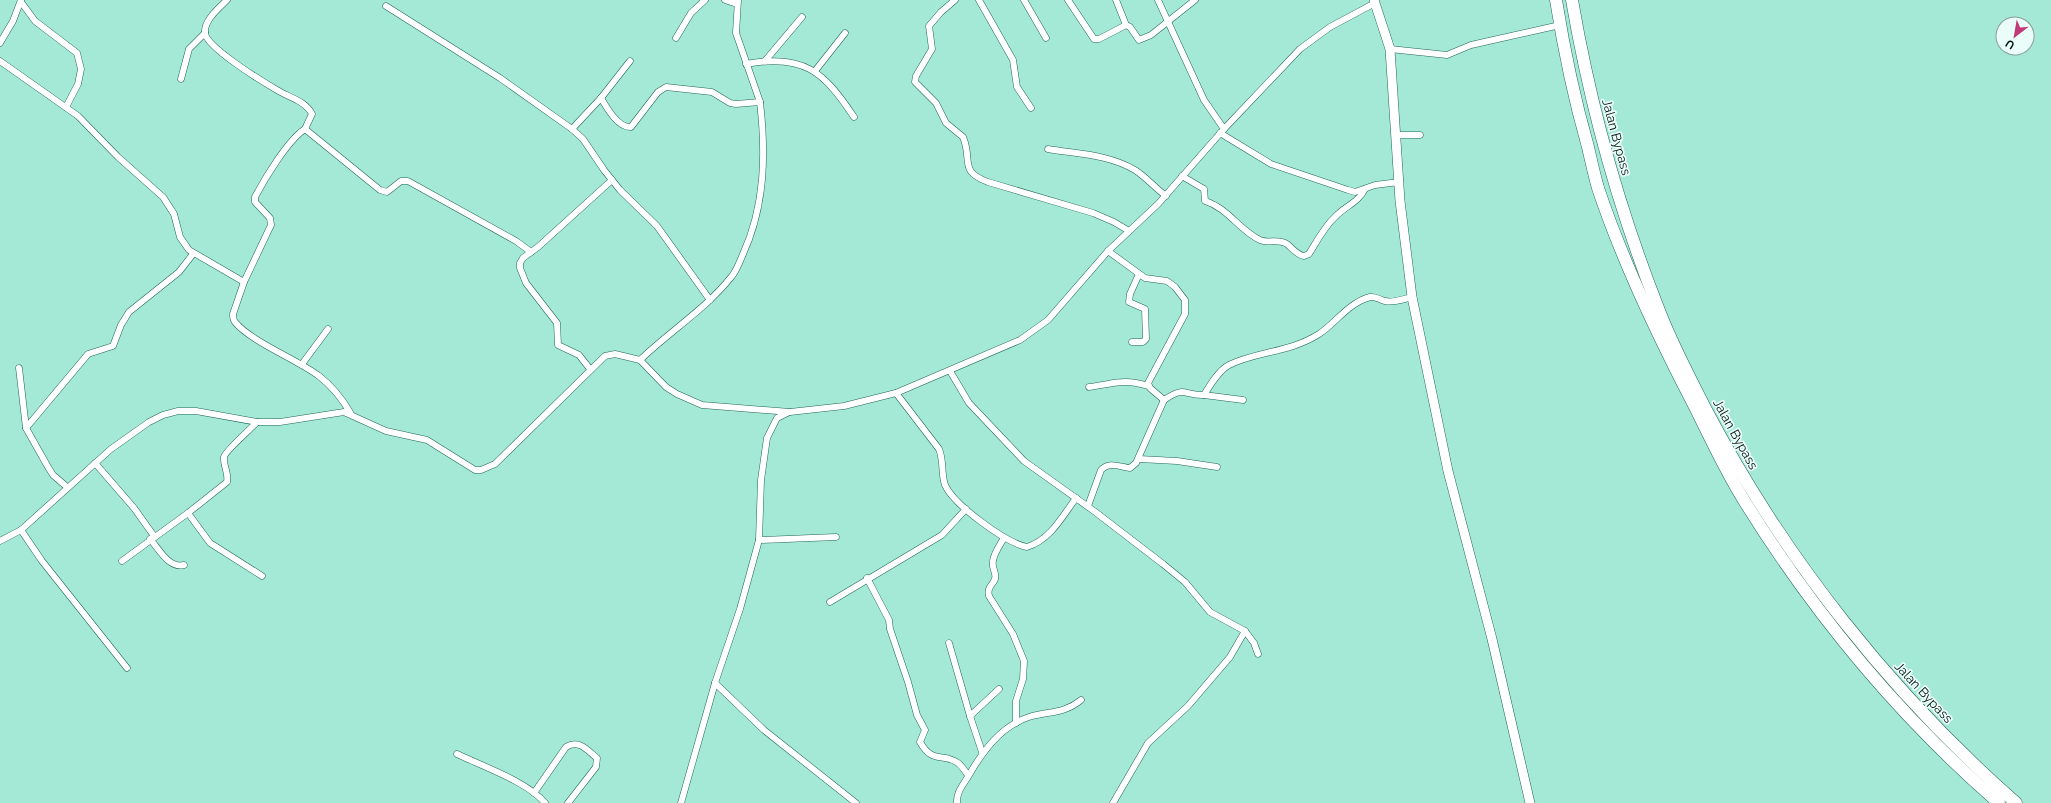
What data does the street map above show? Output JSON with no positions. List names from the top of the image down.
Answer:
{
  "streets": {
    "highway": ["Jalan Bypass"]
  },
  "north": "bottom left"
}
